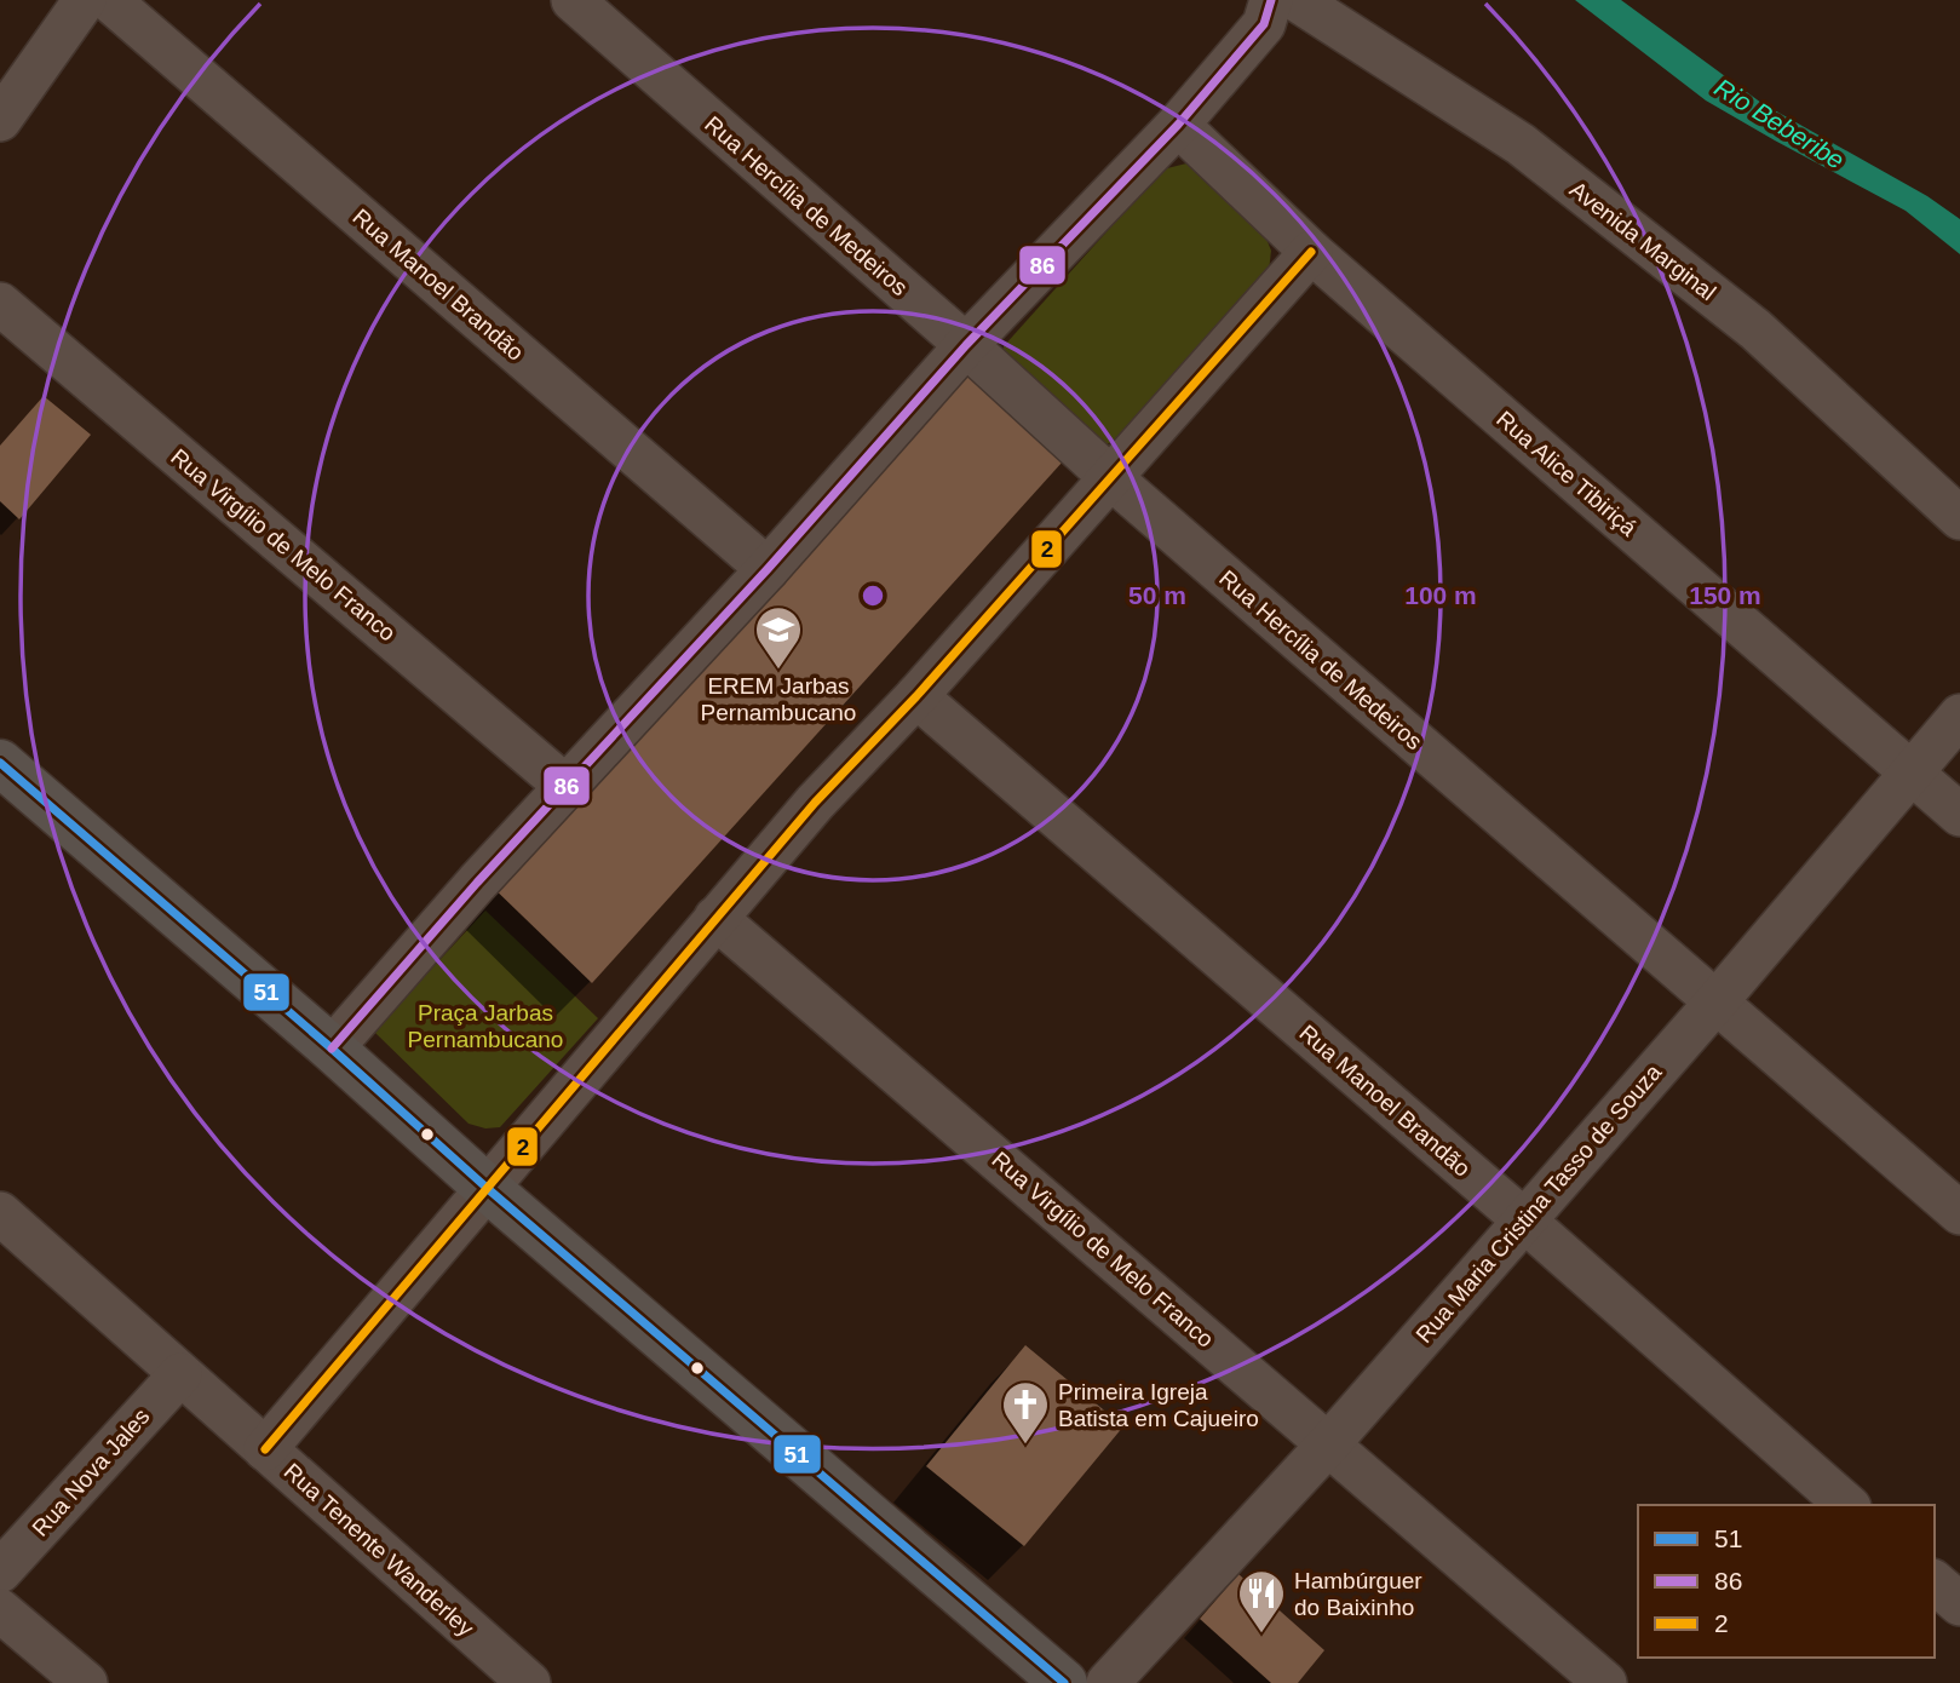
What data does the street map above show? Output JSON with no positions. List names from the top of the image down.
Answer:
{
  "streets": {
    "street": [
      "Rua Hercília de Medeiros",
      "Avenida Marginal",
      "Rua Manoel Brandão",
      "Rua Alice Tibiriçá",
      "Rua Virgílio de Melo Franco",
      "Rua Maria Cristina Tasso de Souza",
      "Rua Nova Jales",
      "Rua Tenente Wanderley"
    ]
  },
  "crossings": [
    ["Rua Hercília de Medeiros", "Rua Maria Cristina Tasso de Souza"],
    ["Rua Manoel Brandão", "Rua Maria Cristina Tasso de Souza"],
    ["Rua Alice Tibiriçá", "Rua Maria Cristina Tasso de Souza"],
    ["Rua Virgílio de Melo Franco", "Rua Maria Cristina Tasso de Souza"],
    ["Rua Nova Jales", "Rua Tenente Wanderley"]
  ],
  "water": ["Rio Beberibe"],
  "parks": ["Praça Jarbas Pernambucano"],
  "places": {
    "school or university": ["EREM Jarbas Pernambucano"],
    "church": ["Primeira Igreja Batista em Cajueiro"],
    "restaurant": ["Hambúrguer do Baixinho"]
  },
  "lines": ["transit line 86", "transit line 2", "transit line 51"],
  "legend": ["51", "86", "2"],
  "rings": ["50 m", "100 m", "150 m"]
}
